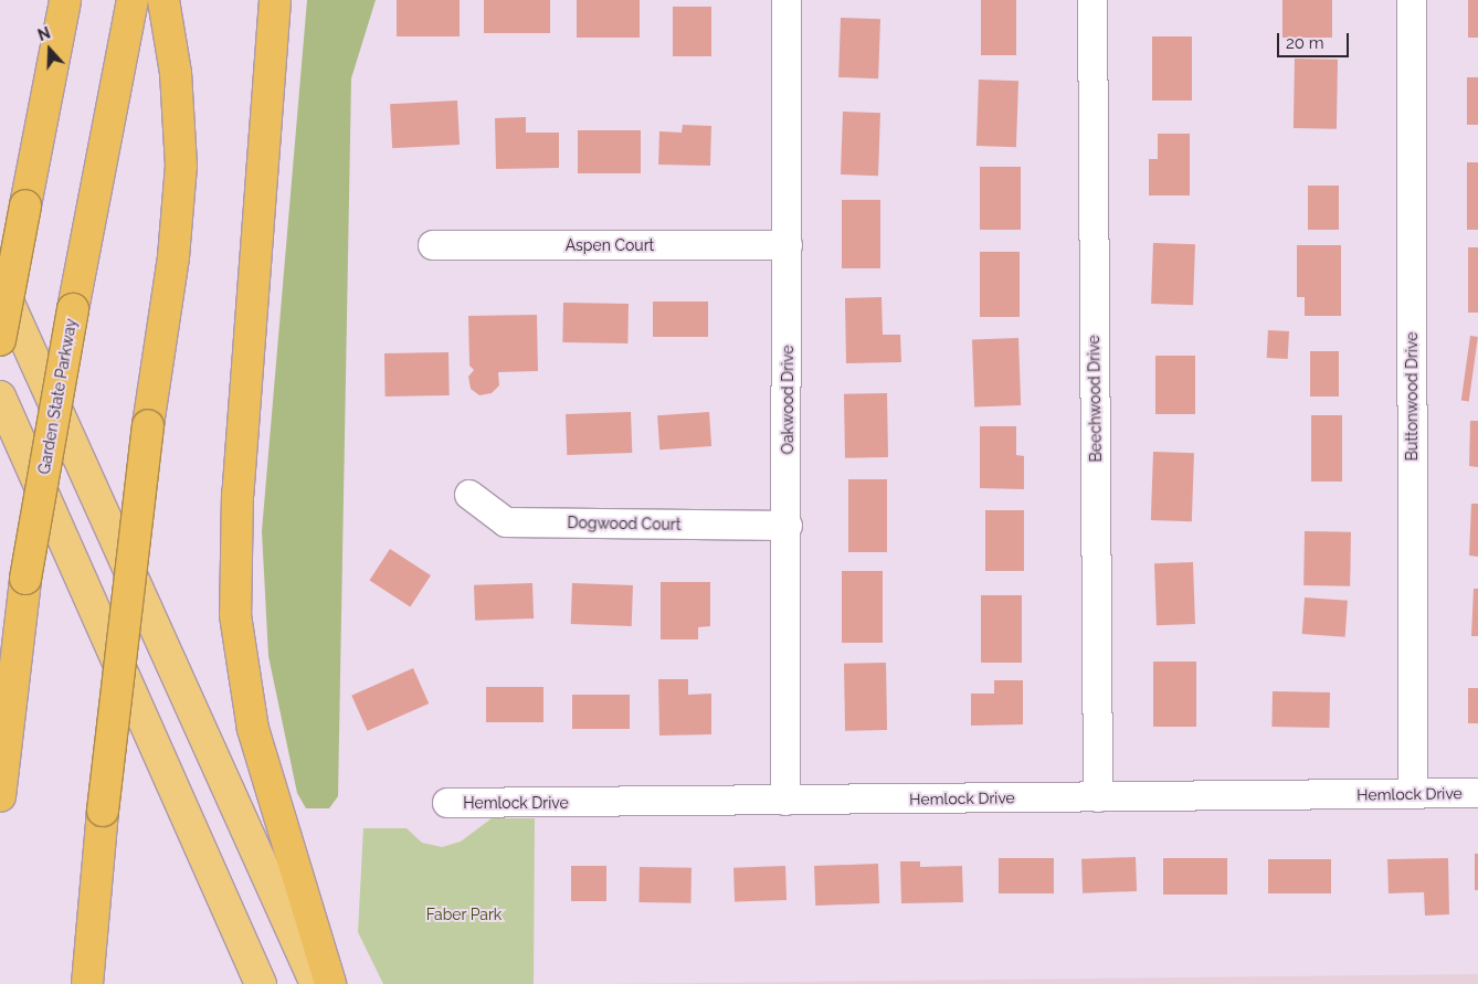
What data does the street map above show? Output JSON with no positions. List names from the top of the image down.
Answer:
{
  "streets": {
    "highway": ["Garden State Parkway"],
    "street": [
      "Aspen Court",
      "Buttonwood Drive",
      "Beechwood Drive",
      "Oakwood Drive",
      "Dogwood Court",
      "Hemlock Drive"
    ]
  },
  "crossings": [
    ["Aspen Court", "Oakwood Drive"],
    ["Buttonwood Drive", "Hemlock Drive"],
    ["Beechwood Drive", "Hemlock Drive"],
    ["Oakwood Drive", "Dogwood Court"],
    ["Oakwood Drive", "Hemlock Drive"]
  ],
  "parks": ["Faber Park"],
  "scale_bar": "20 m",
  "north": "top"
}
